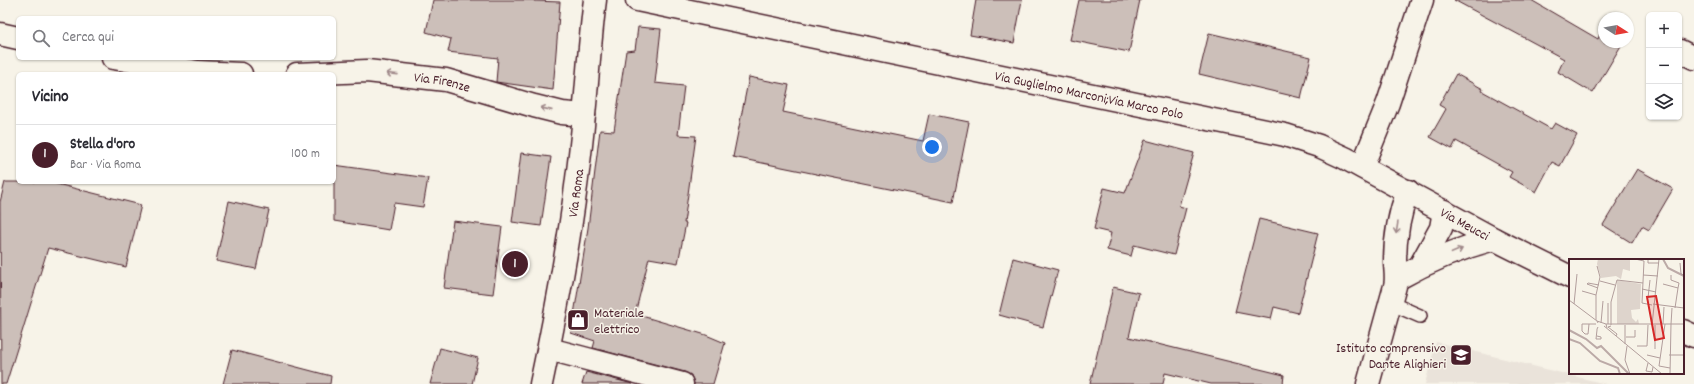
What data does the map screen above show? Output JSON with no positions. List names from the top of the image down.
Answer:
{
  "streets": {
    "street": [
      "Via Firenze",
      "Via Guglielmo Marconi;Via Marco Polo",
      "Via Roma",
      "Via Meucci"
    ]
  },
  "crossings": [
    ["Via Firenze", "Via Roma"],
    ["Via Guglielmo Marconi;Via Marco Polo", "Via Meucci"]
  ],
  "one_way": ["Via Firenze"],
  "places": {
    "shop": ["Materiale elettrico"],
    "school or university": ["Istituto comprensivo Dante Alighieri"]
  },
  "north": "right",
  "page": {
    "map_buttons": ["+", "−"],
    "search": "Cerca qui",
    "heading": "Vicino",
    "list": [
      {
        "mark": "1",
        "name": "Stella d'oro",
        "note": "Bar · Via Roma",
        "value": "100 m"
      }
    ],
    "pins": "1"
  }
}
